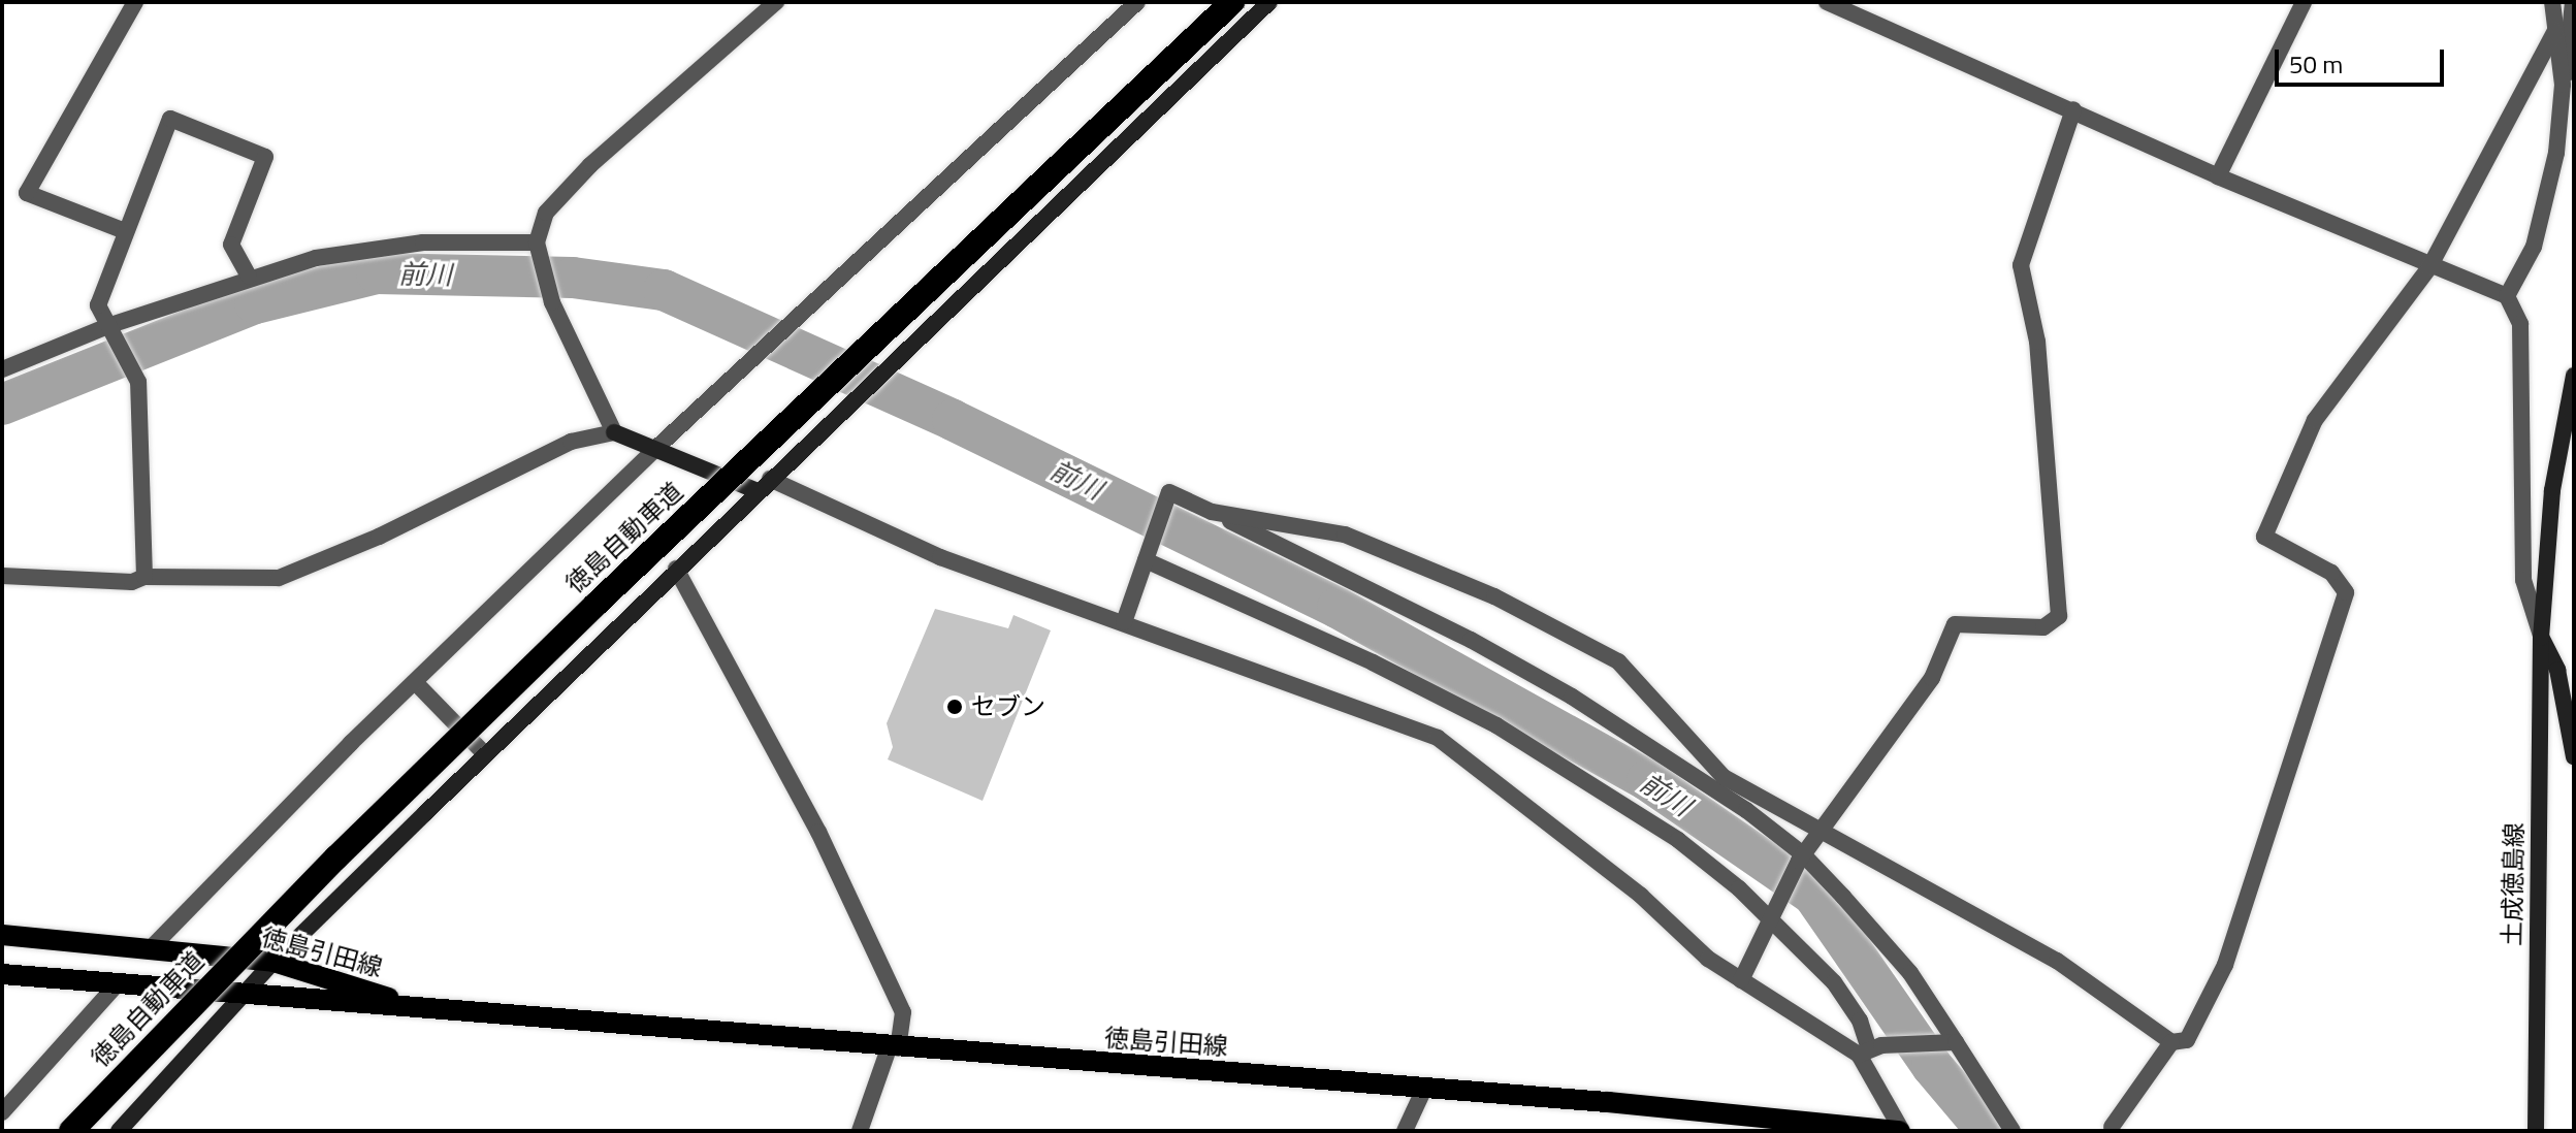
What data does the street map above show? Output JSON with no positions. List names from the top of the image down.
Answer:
{
  "streets": {
    "highway": ["徳島自動車道"],
    "main road": ["徳島引田線"],
    "street": ["土成徳島線"]
  },
  "water": ["前川"],
  "places": ["セブン"],
  "scale_bar": "50 m"
}
